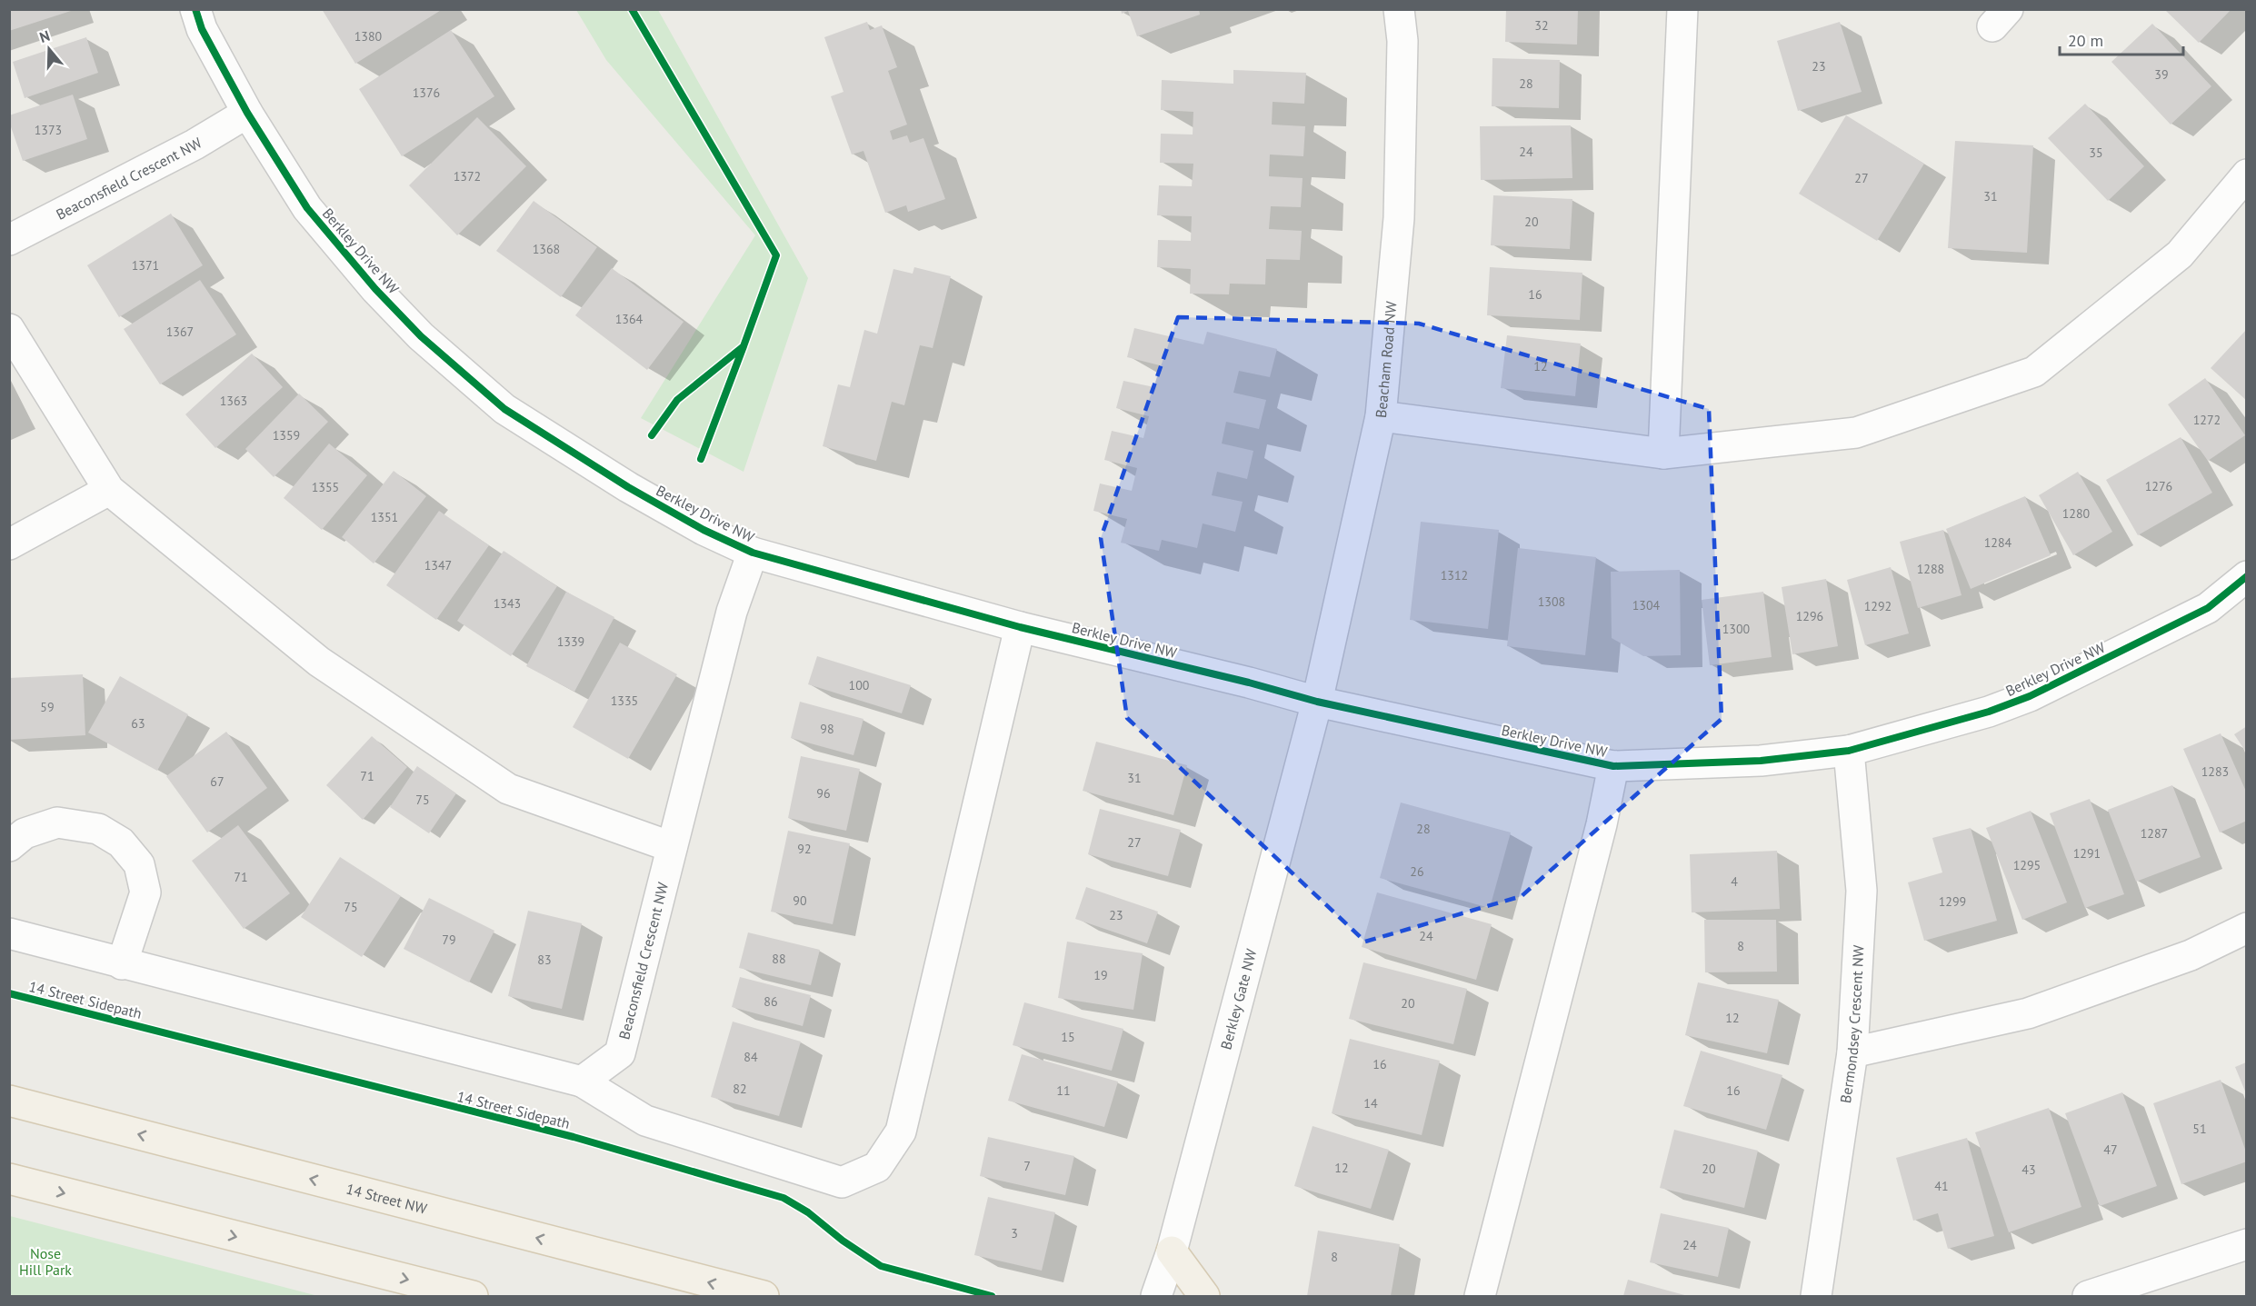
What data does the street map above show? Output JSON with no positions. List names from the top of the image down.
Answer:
{
  "streets": {
    "main road": ["14 Street NW"],
    "street": [
      "Beaconsfield Crescent NW",
      "Berkley Drive NW",
      "Beacham Road NW",
      "Berkley Gate NW",
      "Bermondsey Crescent NW"
    ],
    "cycle path": ["14 Street Sidepath"]
  },
  "crossings": [
    ["Beaconsfield Crescent NW", "Berkley Drive NW"],
    ["Berkley Drive NW", "Beacham Road NW"],
    ["Berkley Drive NW", "Berkley Gate NW"],
    ["Berkley Drive NW", "Bermondsey Crescent NW"],
    ["Beacham Road NW", "Berkley Gate NW"]
  ],
  "parks": ["Nose Hill Park"],
  "house_numbers": [
    "32",
    "1380",
    "23",
    "39",
    "28",
    "1376",
    "1373",
    "24",
    "35",
    "1372",
    "27",
    "31",
    "20",
    "1368",
    "1371",
    "16",
    "1364",
    "1367",
    "12",
    "1363",
    "1272",
    "1359",
    "1276",
    "1355",
    "1280",
    "1351",
    "1284",
    "1347",
    "1288",
    "1312",
    "1308",
    "1343",
    "1304",
    "1292",
    "1296",
    "1300",
    "1339",
    "100",
    "1335",
    "59",
    "63",
    "98",
    "1283",
    "71",
    "31",
    "67",
    "96",
    "75",
    "28",
    "1287",
    "27",
    "92",
    "1291",
    "1295",
    "26",
    "71",
    "4",
    "90",
    "1299",
    "75",
    "23",
    "24",
    "79",
    "8",
    "88",
    "83",
    "19",
    "86",
    "20",
    "12",
    "15",
    "84",
    "16",
    "82",
    "11",
    "16",
    "14",
    "51",
    "47",
    "7",
    "12",
    "20",
    "43",
    "41",
    "3",
    "24",
    "8"
  ],
  "scale_bar": "20 m",
  "north": "top"
}
